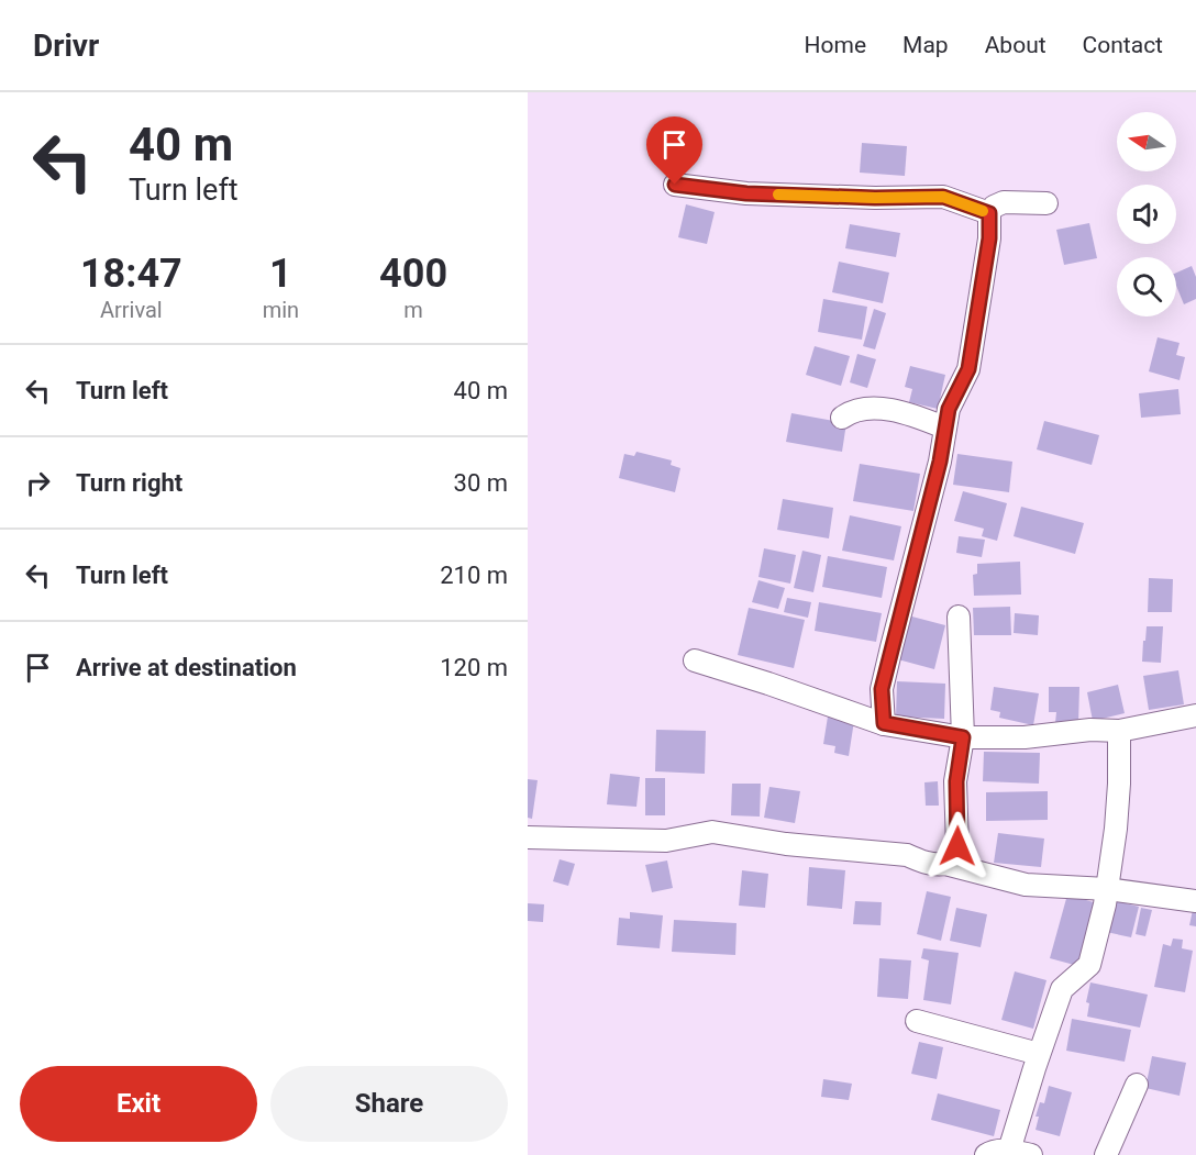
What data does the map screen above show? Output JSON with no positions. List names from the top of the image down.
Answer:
{
  "north": "left",
  "page": {
    "header": "Drivr",
    "nav": [
      "Home",
      "Map",
      "About",
      "Contact"
    ],
    "turn": ["40 m", "Turn left"],
    "eta": [
      "18:47",
      "Arrival",
      "1",
      "min",
      "400",
      "m"
    ],
    "list": [
      {
        "name": "Turn left",
        "value": "40 m"
      },
      {
        "name": "Turn right",
        "value": "30 m"
      },
      {
        "name": "Turn left",
        "value": "210 m"
      },
      {
        "name": "Arrive at destination",
        "value": "120 m"
      }
    ],
    "buttons": ["Exit", "Share"]
  }
}
